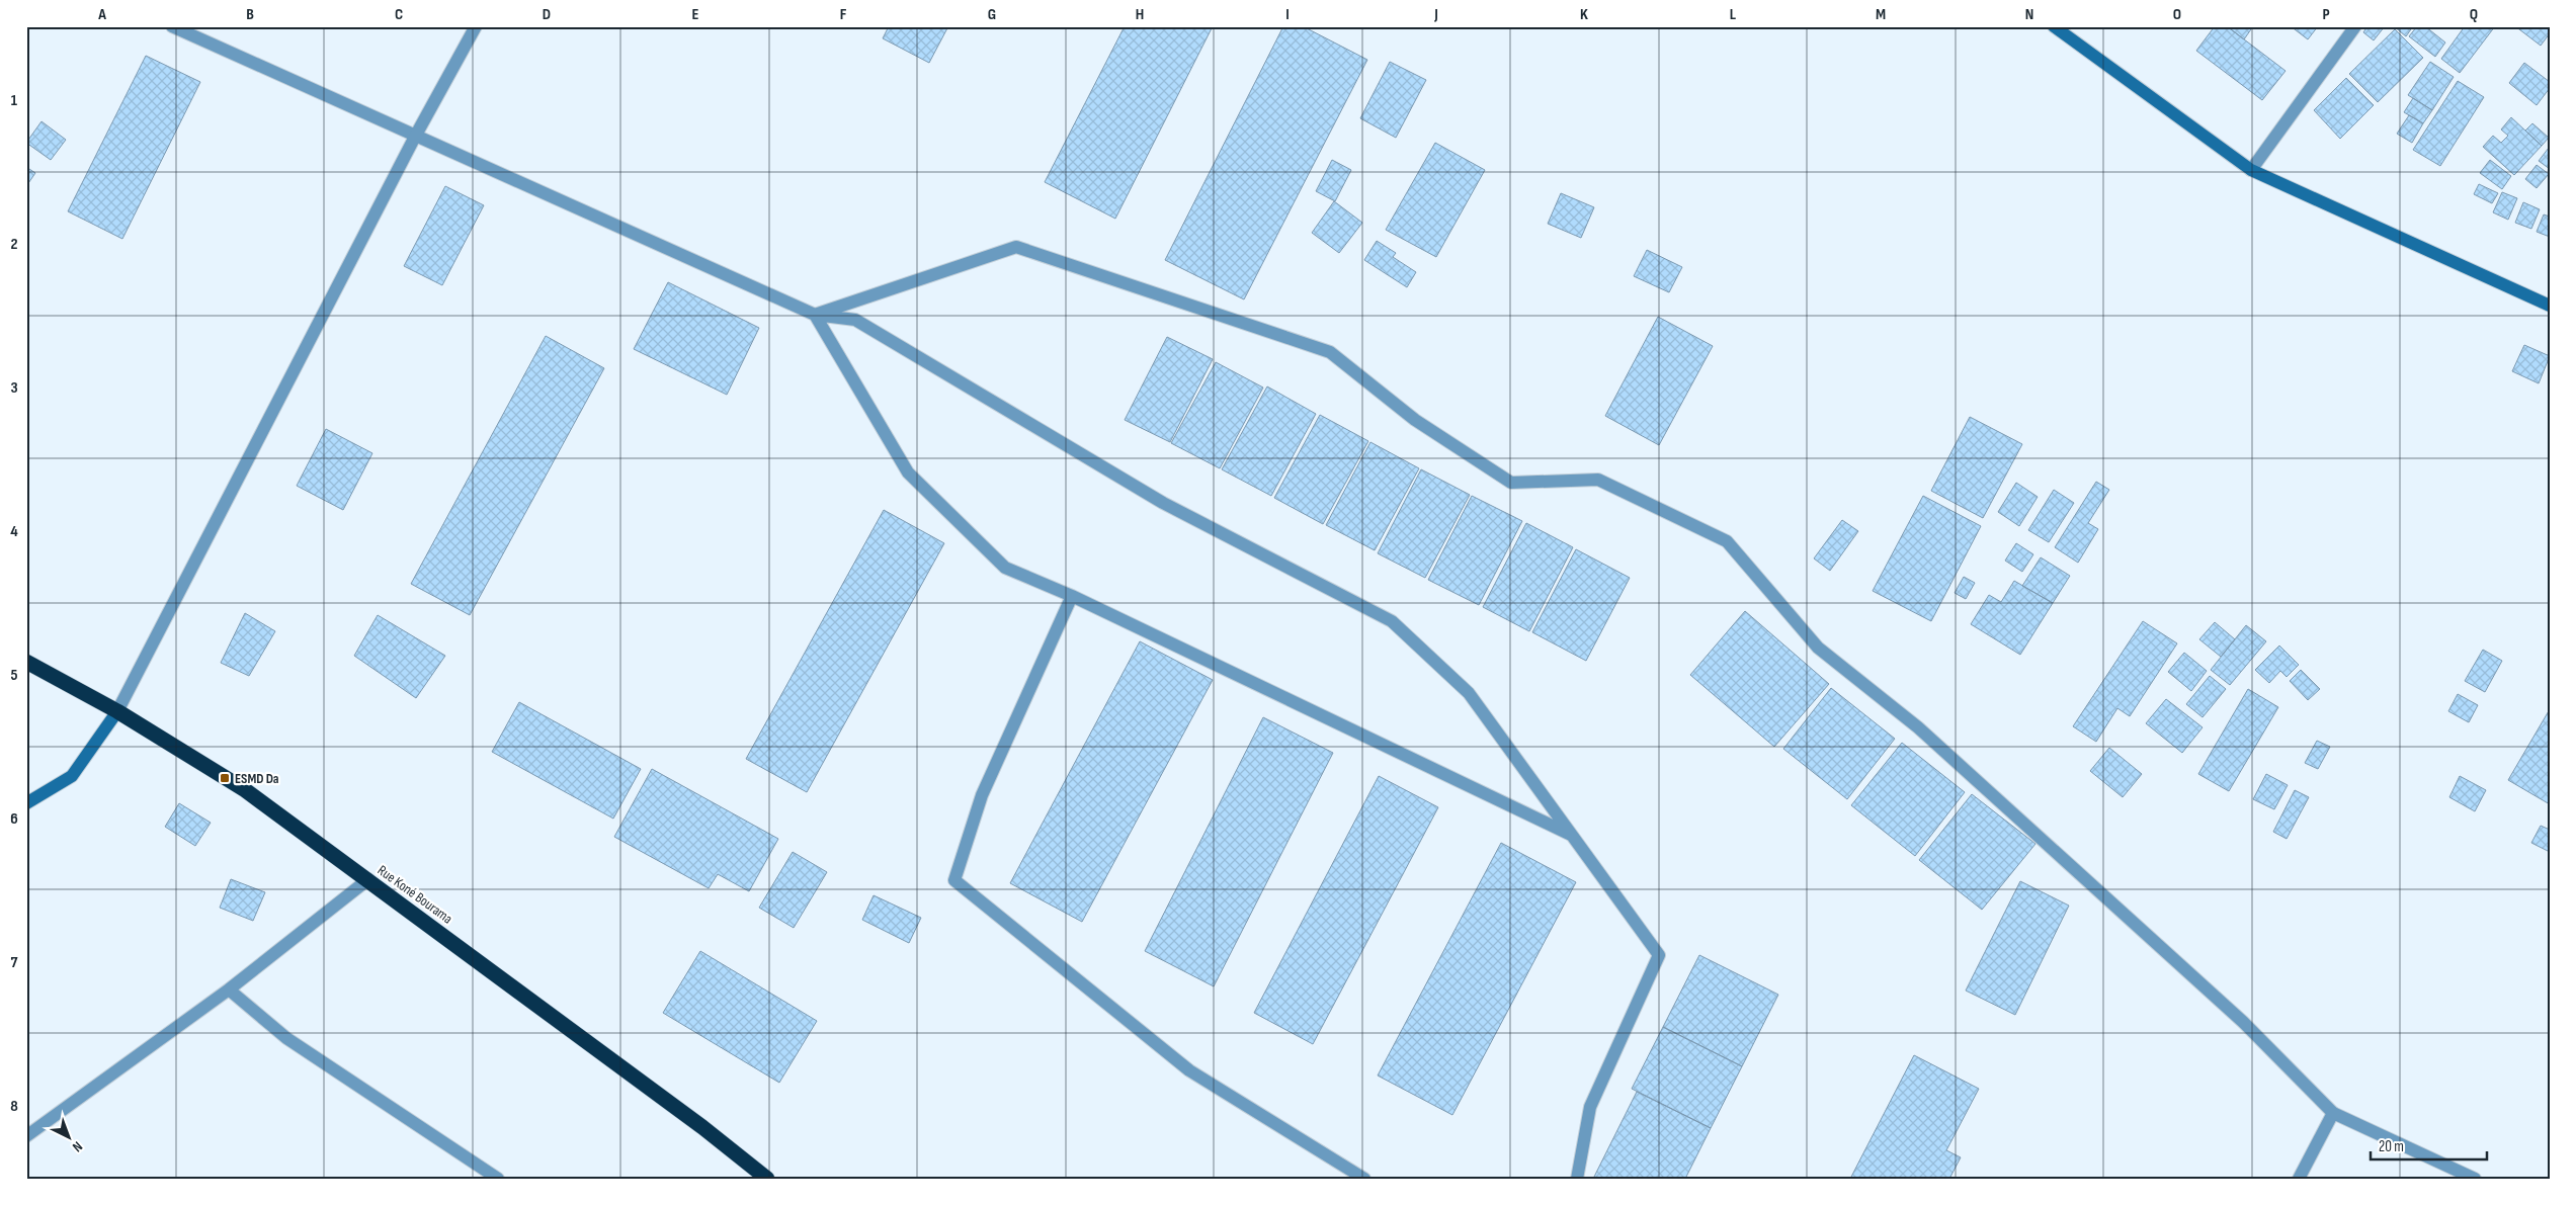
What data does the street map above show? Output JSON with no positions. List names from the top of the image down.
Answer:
{
  "streets": {
    "highway": ["Rue Koné Bourama"]
  },
  "places": {
    "transit": ["ESMD Da"]
  },
  "scale_bar": "20 m",
  "north": "bottom right",
  "grid": {
    "columns": [
      "A",
      "B",
      "C",
      "D",
      "E",
      "F",
      "G",
      "H",
      "I",
      "J",
      "K",
      "L",
      "M",
      "N",
      "O",
      "P",
      "Q"
    ],
    "rows": [
      "1",
      "2",
      "3",
      "4",
      "5",
      "6",
      "7",
      "8"
    ]
  }
}
